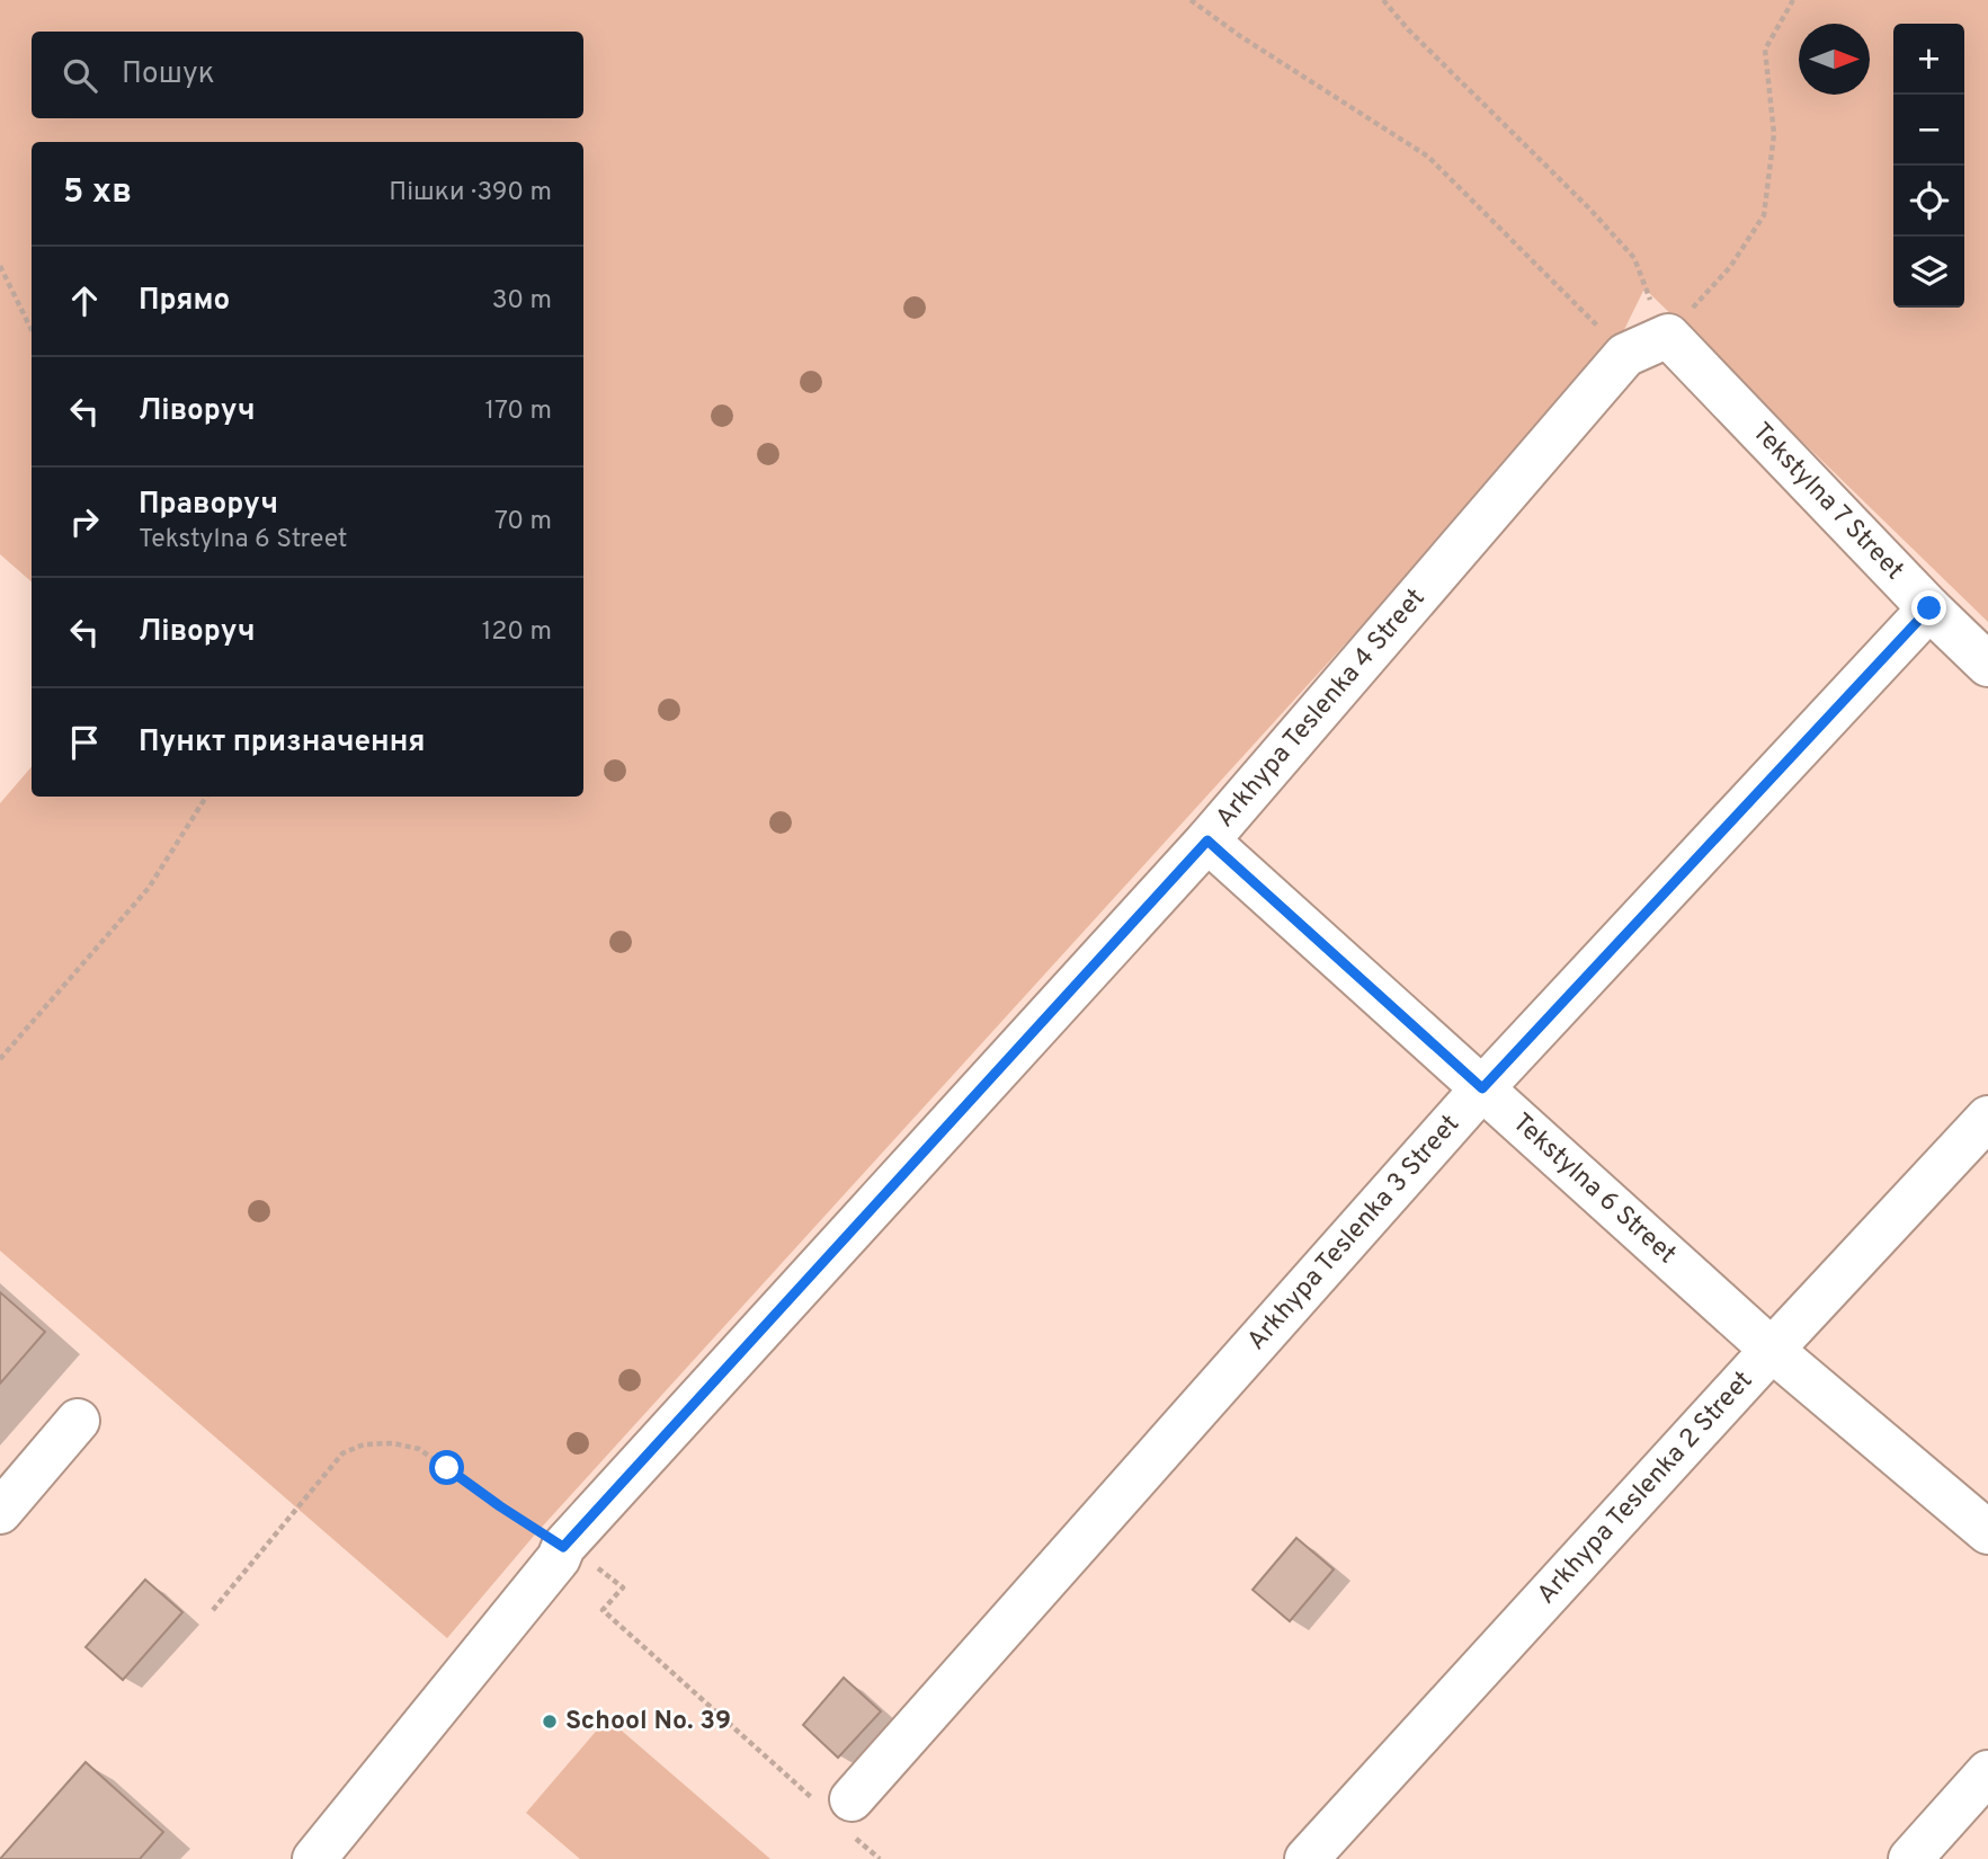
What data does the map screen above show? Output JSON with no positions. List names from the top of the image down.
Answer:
{
  "streets": {
    "street": [
      "Tekstylna 7 Street",
      "Arkhypa Teslenka 4 Street",
      "Tekstylna 6 Street",
      "Arkhypa Teslenka 3 Street",
      "Arkhypa Teslenka 2 Street"
    ]
  },
  "crossings": [
    ["Tekstylna 7 Street", "Arkhypa Teslenka 4 Street"],
    ["Tekstylna 7 Street", "Arkhypa Teslenka 3 Street"],
    ["Arkhypa Teslenka 4 Street", "Tekstylna 6 Street"],
    ["Tekstylna 6 Street", "Arkhypa Teslenka 3 Street"],
    ["Tekstylna 6 Street", "Arkhypa Teslenka 2 Street"]
  ],
  "places": ["School No. 39"],
  "north": "right",
  "page": {
    "map_buttons": ["+", "−"],
    "search": "Пошук",
    "heading": ["5 хв", "Пішки · 390 m"],
    "list": [
      ["Прямо", "30 m"],
      ["Ліворуч", "170 m"],
      ["Праворуч", "Tekstylna 6 Street", "70 m"],
      ["Ліворуч", "120 m"],
      "Пункт призначення"
    ]
  }
}
